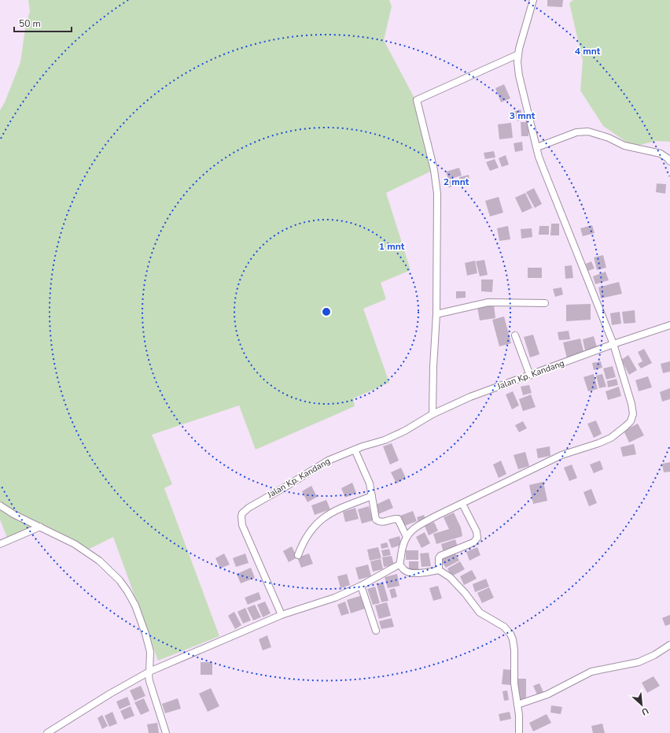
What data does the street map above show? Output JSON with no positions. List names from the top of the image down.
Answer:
{
  "streets": {
    "street": ["Jalan Kp. Kandang"]
  },
  "scale_bar": "50 m",
  "north": "bottom right",
  "rings": [
    "4 mnt",
    "3 mnt",
    "2 mnt",
    "1 mnt"
  ]
}
